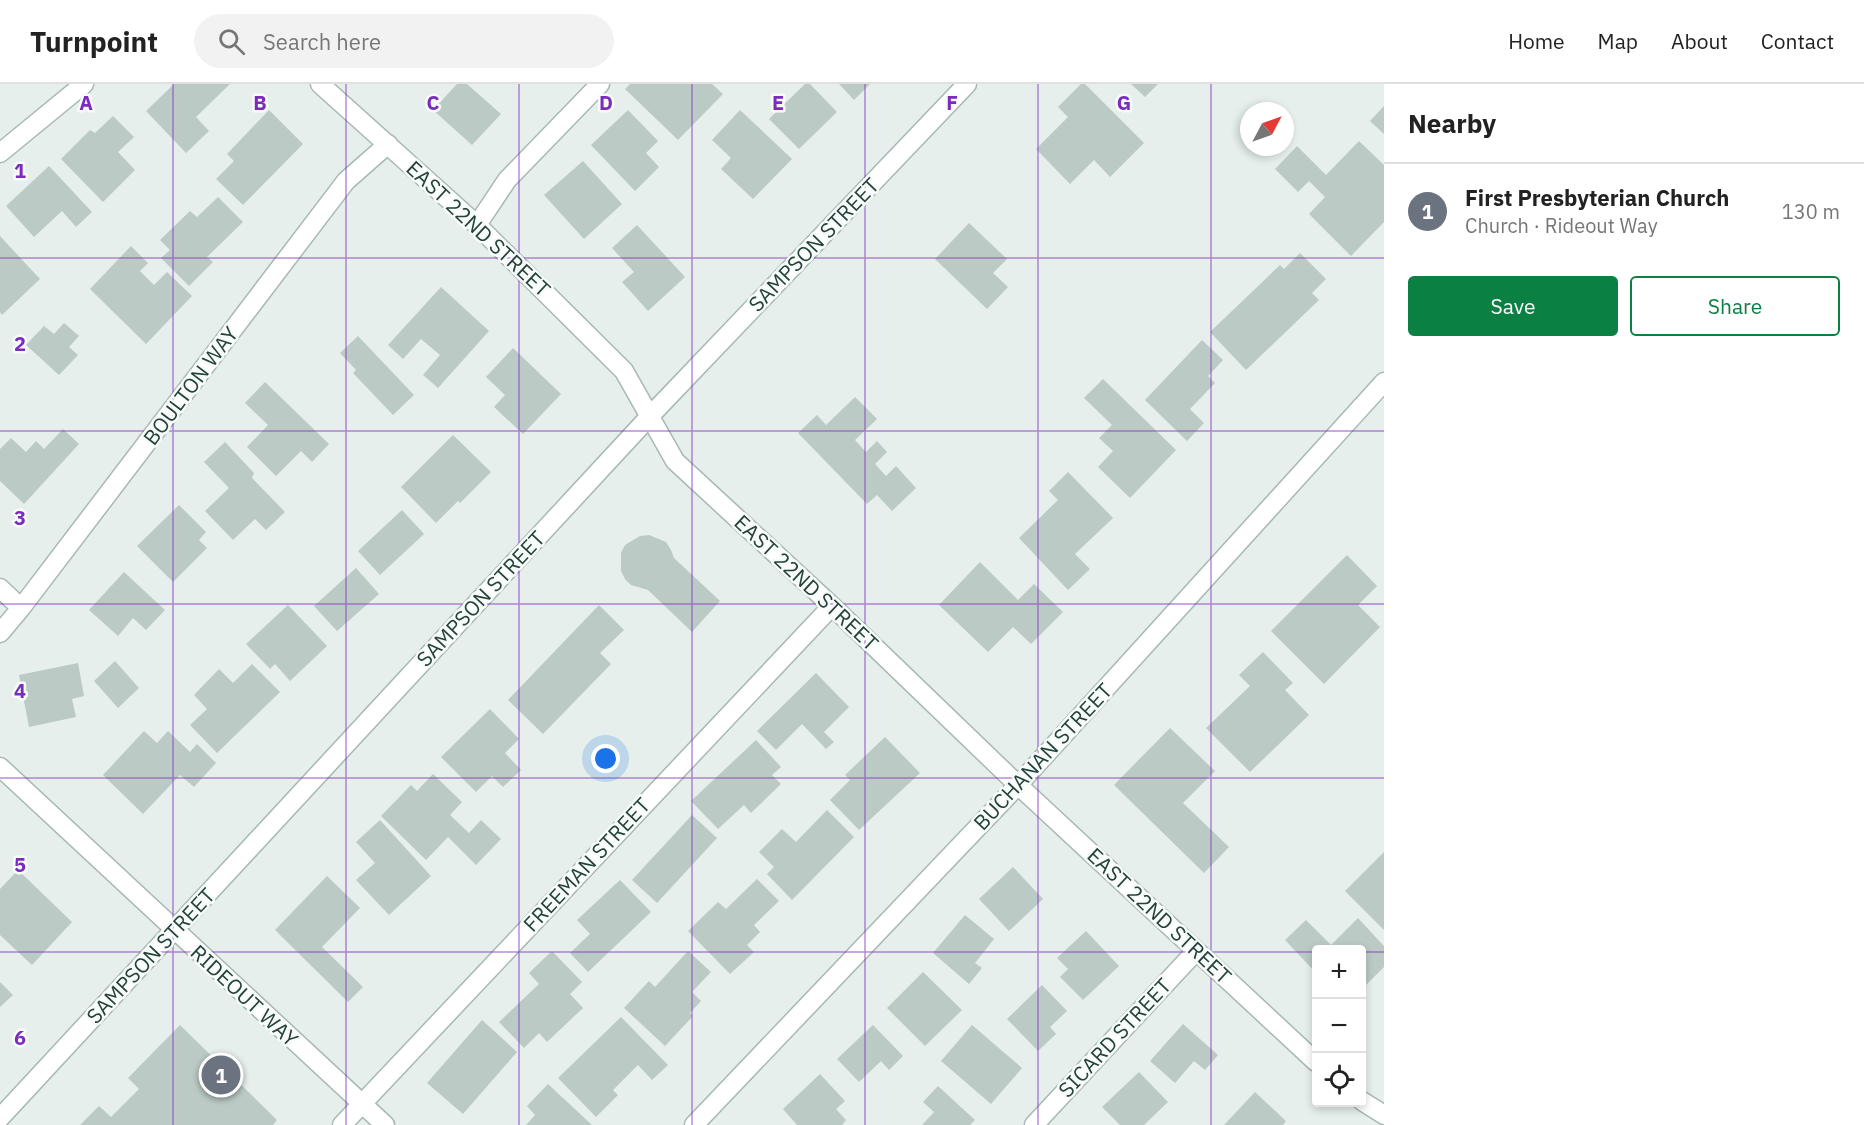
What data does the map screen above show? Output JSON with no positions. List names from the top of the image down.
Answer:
{
  "streets": {
    "street": [
      "EAST 22ND STREET",
      "SAMPSON STREET",
      "BOULTON WAY",
      "BUCHANAN STREET",
      "FREEMAN STREET",
      "RIDEOUT WAY",
      "SICARD STREET"
    ]
  },
  "crossings": [
    ["EAST 22ND STREET", "SAMPSON STREET"],
    ["EAST 22ND STREET", "BOULTON WAY"],
    ["EAST 22ND STREET", "BUCHANAN STREET"],
    ["EAST 22ND STREET", "FREEMAN STREET"],
    ["EAST 22ND STREET", "SICARD STREET"],
    ["SAMPSON STREET", "RIDEOUT WAY"],
    ["FREEMAN STREET", "RIDEOUT WAY"]
  ],
  "north": "top right",
  "page": {
    "header": "Turnpoint",
    "search": "Search here",
    "nav": [
      "Home",
      "Map",
      "About",
      "Contact"
    ],
    "heading": "Nearby",
    "list": [
      {
        "mark": "1",
        "name": "First Presbyterian Church",
        "note": "Church · Rideout Way",
        "value": "130 m"
      }
    ],
    "buttons": ["Save", "Share"],
    "map_buttons": ["+", "−"],
    "pins": "1"
  },
  "grid": {
    "columns": [
      "A",
      "B",
      "C",
      "D",
      "E",
      "F",
      "G"
    ],
    "rows": [
      "1",
      "2",
      "3",
      "4",
      "5",
      "6"
    ]
  }
}
